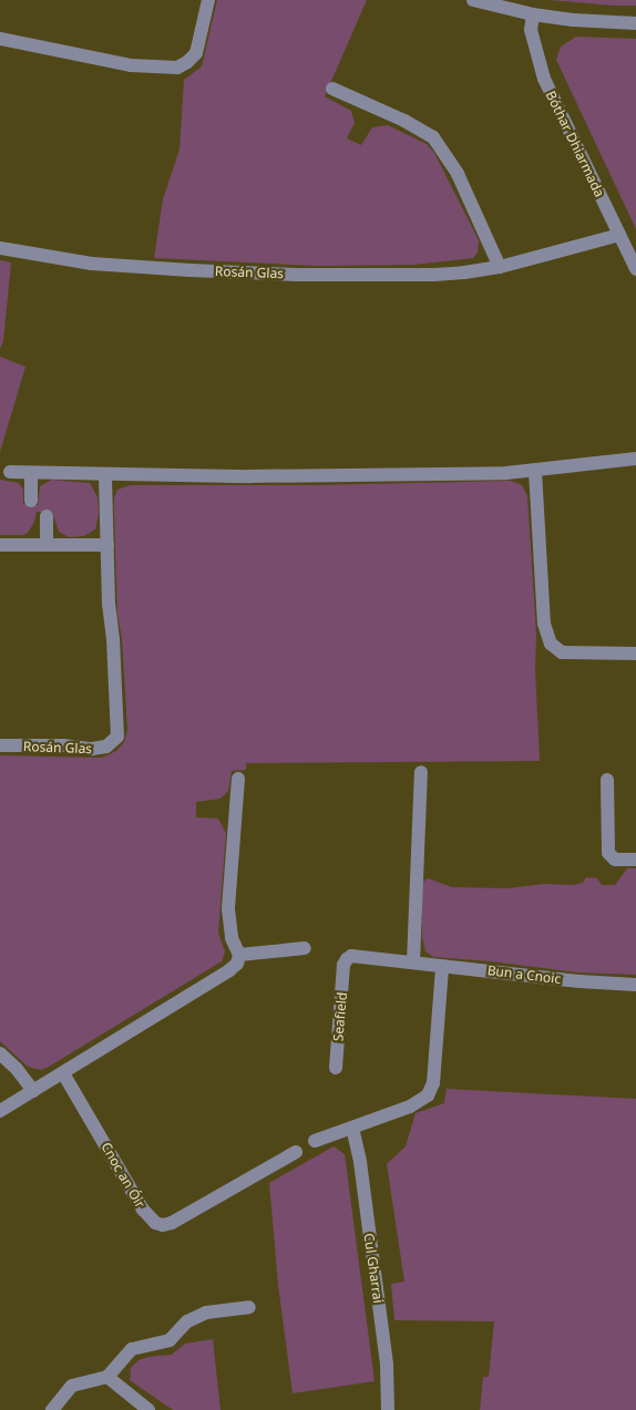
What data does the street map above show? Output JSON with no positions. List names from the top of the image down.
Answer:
{
  "streets": {
    "street": [
      "Bóthar Dhiarmada",
      "Rosán Glas",
      "Bun a Cnoic",
      "Seafield",
      "Cnoc an Óir",
      "Cul Gharrai"
    ]
  },
  "crossings": [
    ["Bóthar Dhiarmada", "Rosán Glas"],
    ["Bun a Cnoic", "Seafield"]
  ]
}
